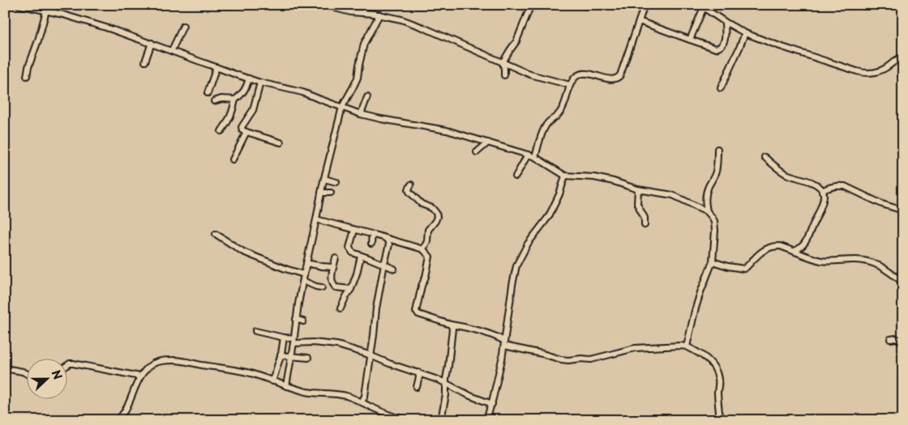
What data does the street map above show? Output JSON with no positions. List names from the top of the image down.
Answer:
{
  "north": "right"
}
